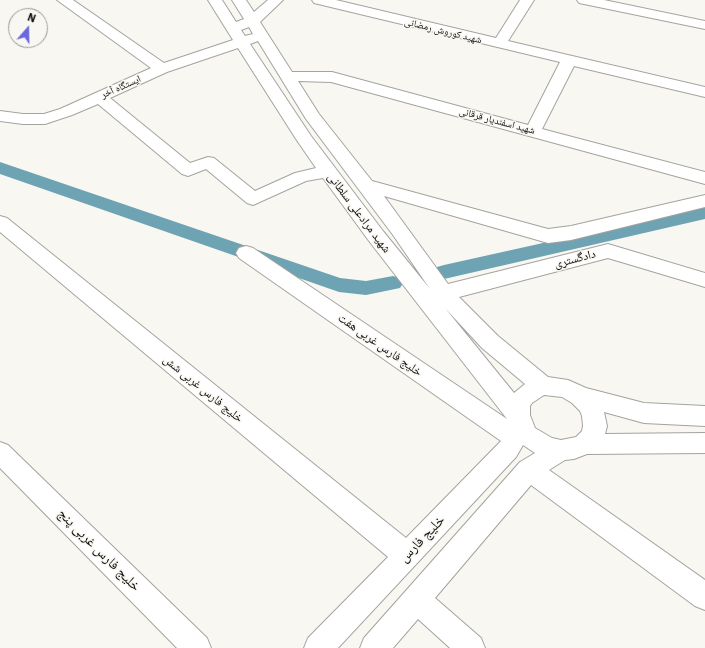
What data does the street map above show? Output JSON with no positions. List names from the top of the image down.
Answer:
{
  "streets": {
    "street": [
      "شهید کوروش رمضانی",
      "ایستگاه آخر",
      "شهید اسفندیار قرقانی",
      "شهید مرادعلی سلطانی",
      "دادگستری",
      "خلیج فارس غربی هفت",
      "خلیج فارس غربی شش",
      "خلیج فارس",
      "خلیج فارس غربی پنج"
    ]
  },
  "crossings": [
    ["ایستگاه آخر", "شهید مرادعلی سلطانی"],
    ["شهید اسفندیار قرقانی", "شهید مرادعلی سلطانی"],
    ["شهید مرادعلی سلطانی", "دادگستری"],
    ["شهید مرادعلی سلطانی", "خلیج فارس غربی هفت"],
    ["شهید مرادعلی سلطانی", "خلیج فارس"],
    ["خلیج فارس غربی هفت", "خلیج فارس"],
    ["خلیج فارس غربی شش", "خلیج فارس"]
  ],
  "north": "top"
}
